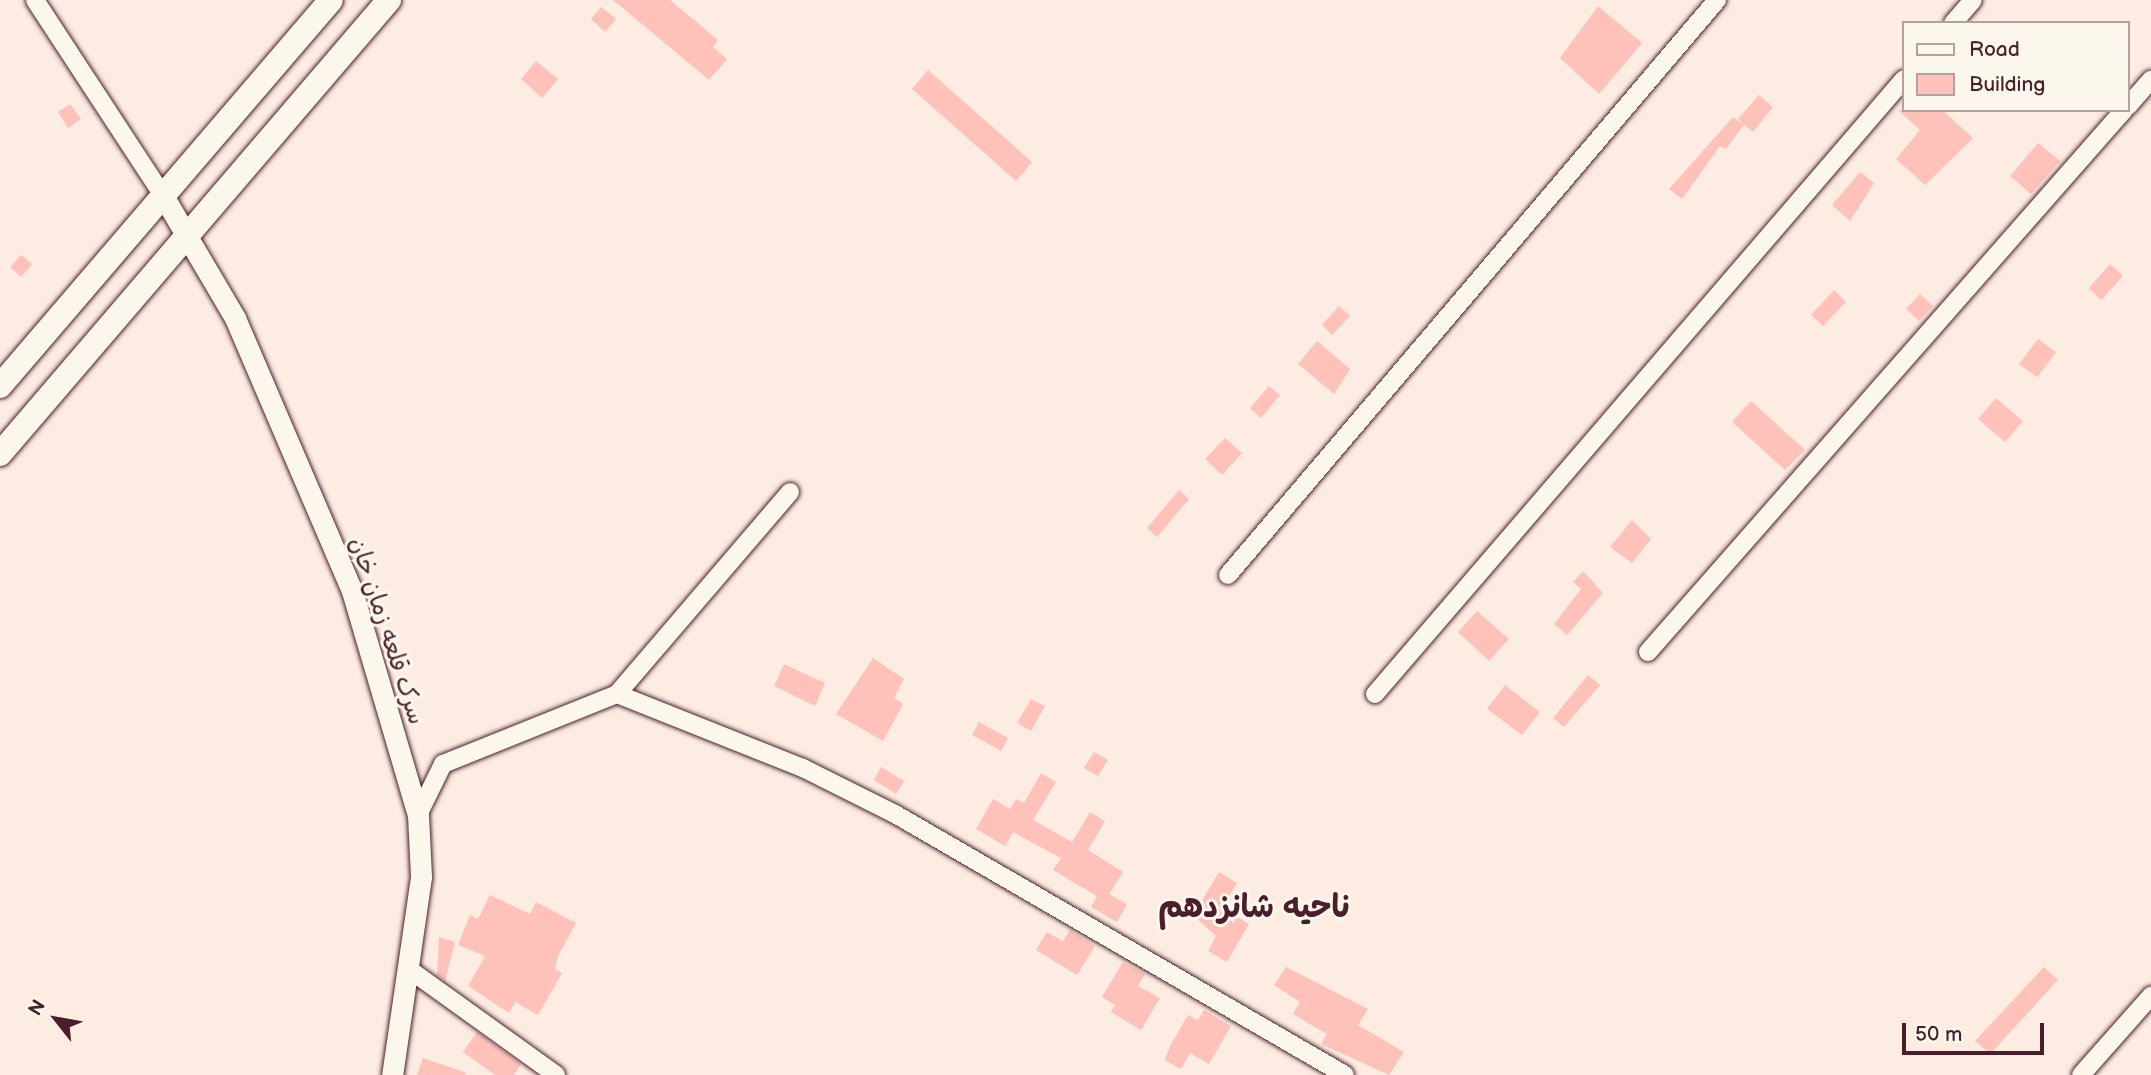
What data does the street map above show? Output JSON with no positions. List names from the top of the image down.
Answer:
{
  "streets": {
    "street": ["سرک قلعه زمان خان"]
  },
  "districts": ["ناحیه شانزدهم"],
  "legend": ["Road", "Building"],
  "scale_bar": "50 m",
  "north": "top left"
}
